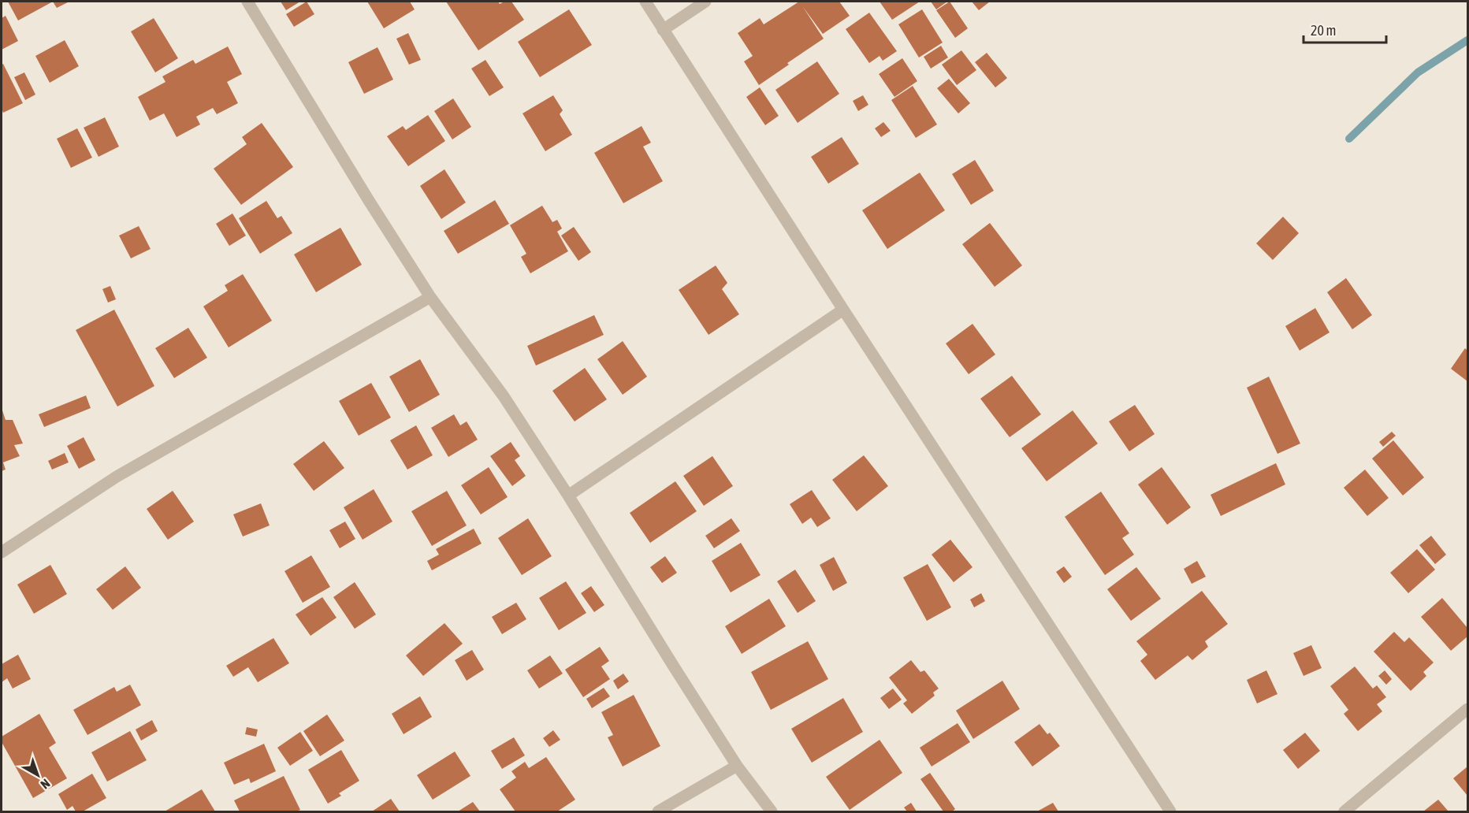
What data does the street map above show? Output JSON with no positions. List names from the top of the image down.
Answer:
{
  "scale_bar": "20 m",
  "north": "bottom right"
}
